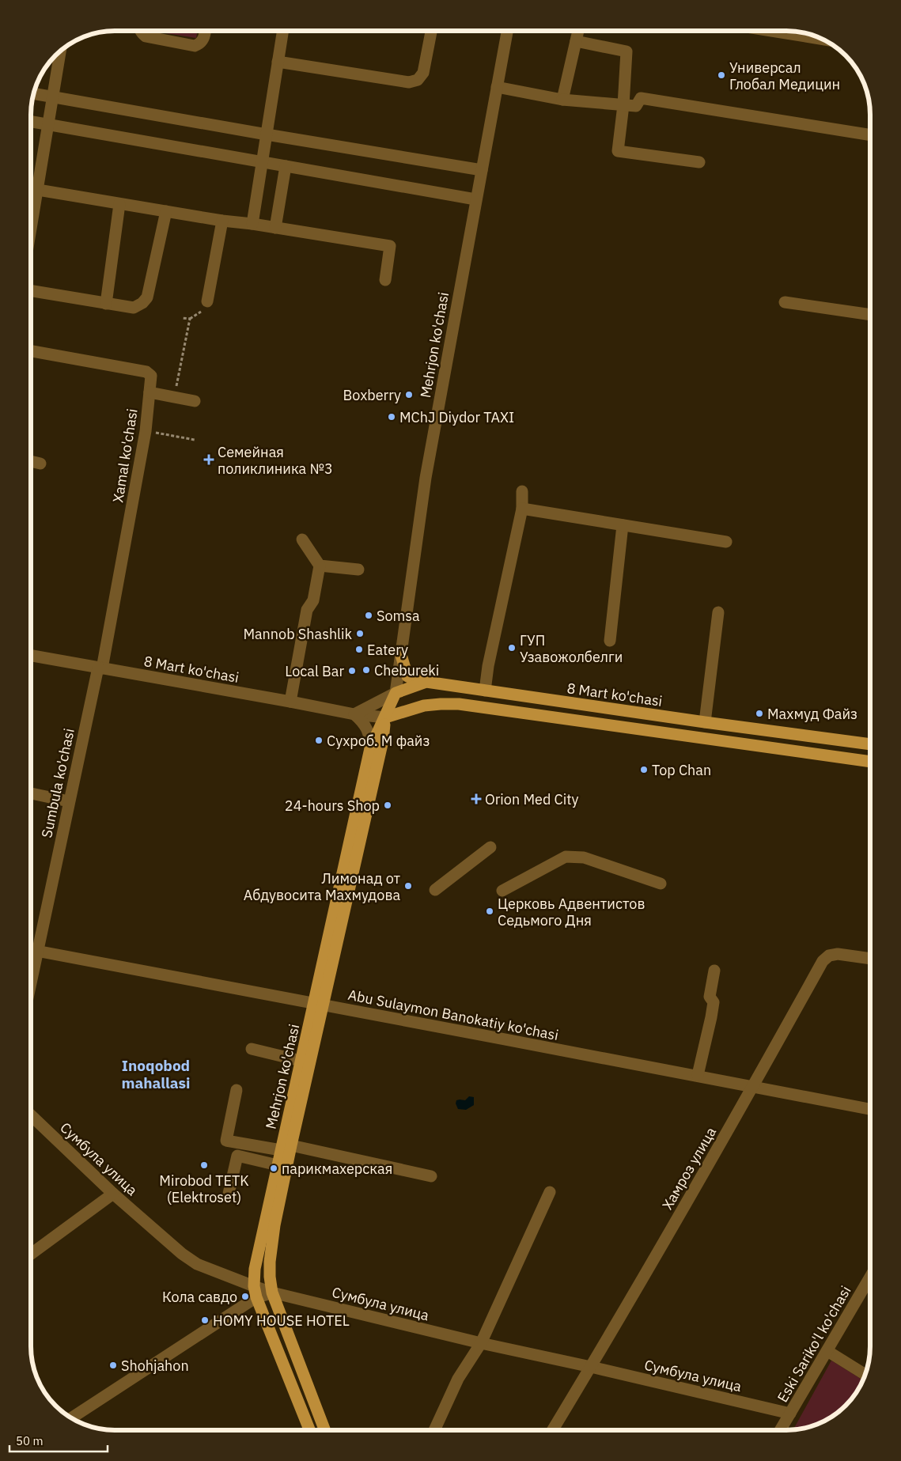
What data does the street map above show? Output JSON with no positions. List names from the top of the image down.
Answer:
{
  "streets": {
    "main road": ["Mehrjon ko'chasi", "8 Mart ko'chasi"],
    "street": [
      "Xamal ko'chasi",
      "Sumbula ko'chasi",
      "Abu Sulaymon Banokatiy ko'chasi",
      "Сумбула улица",
      "Хамроз улица",
      "Eski Sariko'l ko'chasi"
    ]
  },
  "crossings": [
    ["Mehrjon ko'chasi", "8 Mart ko'chasi"],
    ["Mehrjon ko'chasi", "Abu Sulaymon Banokatiy ko'chasi"],
    ["Mehrjon ko'chasi", "Сумбула улица"],
    ["Xamal ko'chasi", "8 Mart ko'chasi"],
    ["Xamal ko'chasi", "Sumbula ko'chasi"],
    ["8 Mart ko'chasi", "Sumbula ko'chasi"],
    ["Sumbula ko'chasi", "Abu Sulaymon Banokatiy ko'chasi"],
    ["Abu Sulaymon Banokatiy ko'chasi", "Хамроз улица"],
    ["Сумбула улица", "Хамроз улица"],
    ["Сумбула улица", "Eski Sariko'l ko'chasi"]
  ],
  "districts": ["Inoqobod mahallasi"],
  "places": {
    "other": [
      "Универсал Глобал Медицин",
      "Boxberry",
      "MChJ Diydor TAXI",
      "Somsa",
      "Mannob Shashlik",
      "ГУП Узавожолбелги",
      "Eatery",
      "Chebureki",
      "Local Bar",
      "Махмуд Файз",
      "Сухроб. М файз",
      "Top Chan",
      "24-hours Shop",
      "Лимонад от Абдувосита Махмудова",
      "Церковь Адвентистов Седьмого Дня",
      "Mirobod TETK (Elektroset)",
      "парикмахерская",
      "Кола савдо",
      "HOMY HOUSE HOTEL",
      "Shohjahon"
    ],
    "health": ["Семейная поликлиника №3", "Orion Med City"]
  },
  "scale_bar": "50 m"
}
